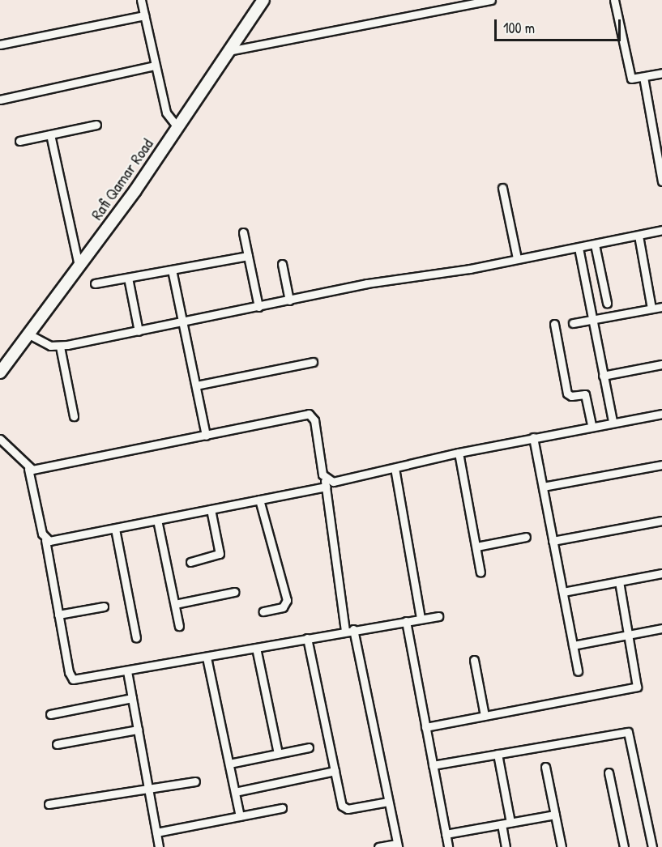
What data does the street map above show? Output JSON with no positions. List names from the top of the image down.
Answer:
{
  "streets": {
    "street": ["Rafi Qamar Road"]
  },
  "scale_bar": "100 m"
}
